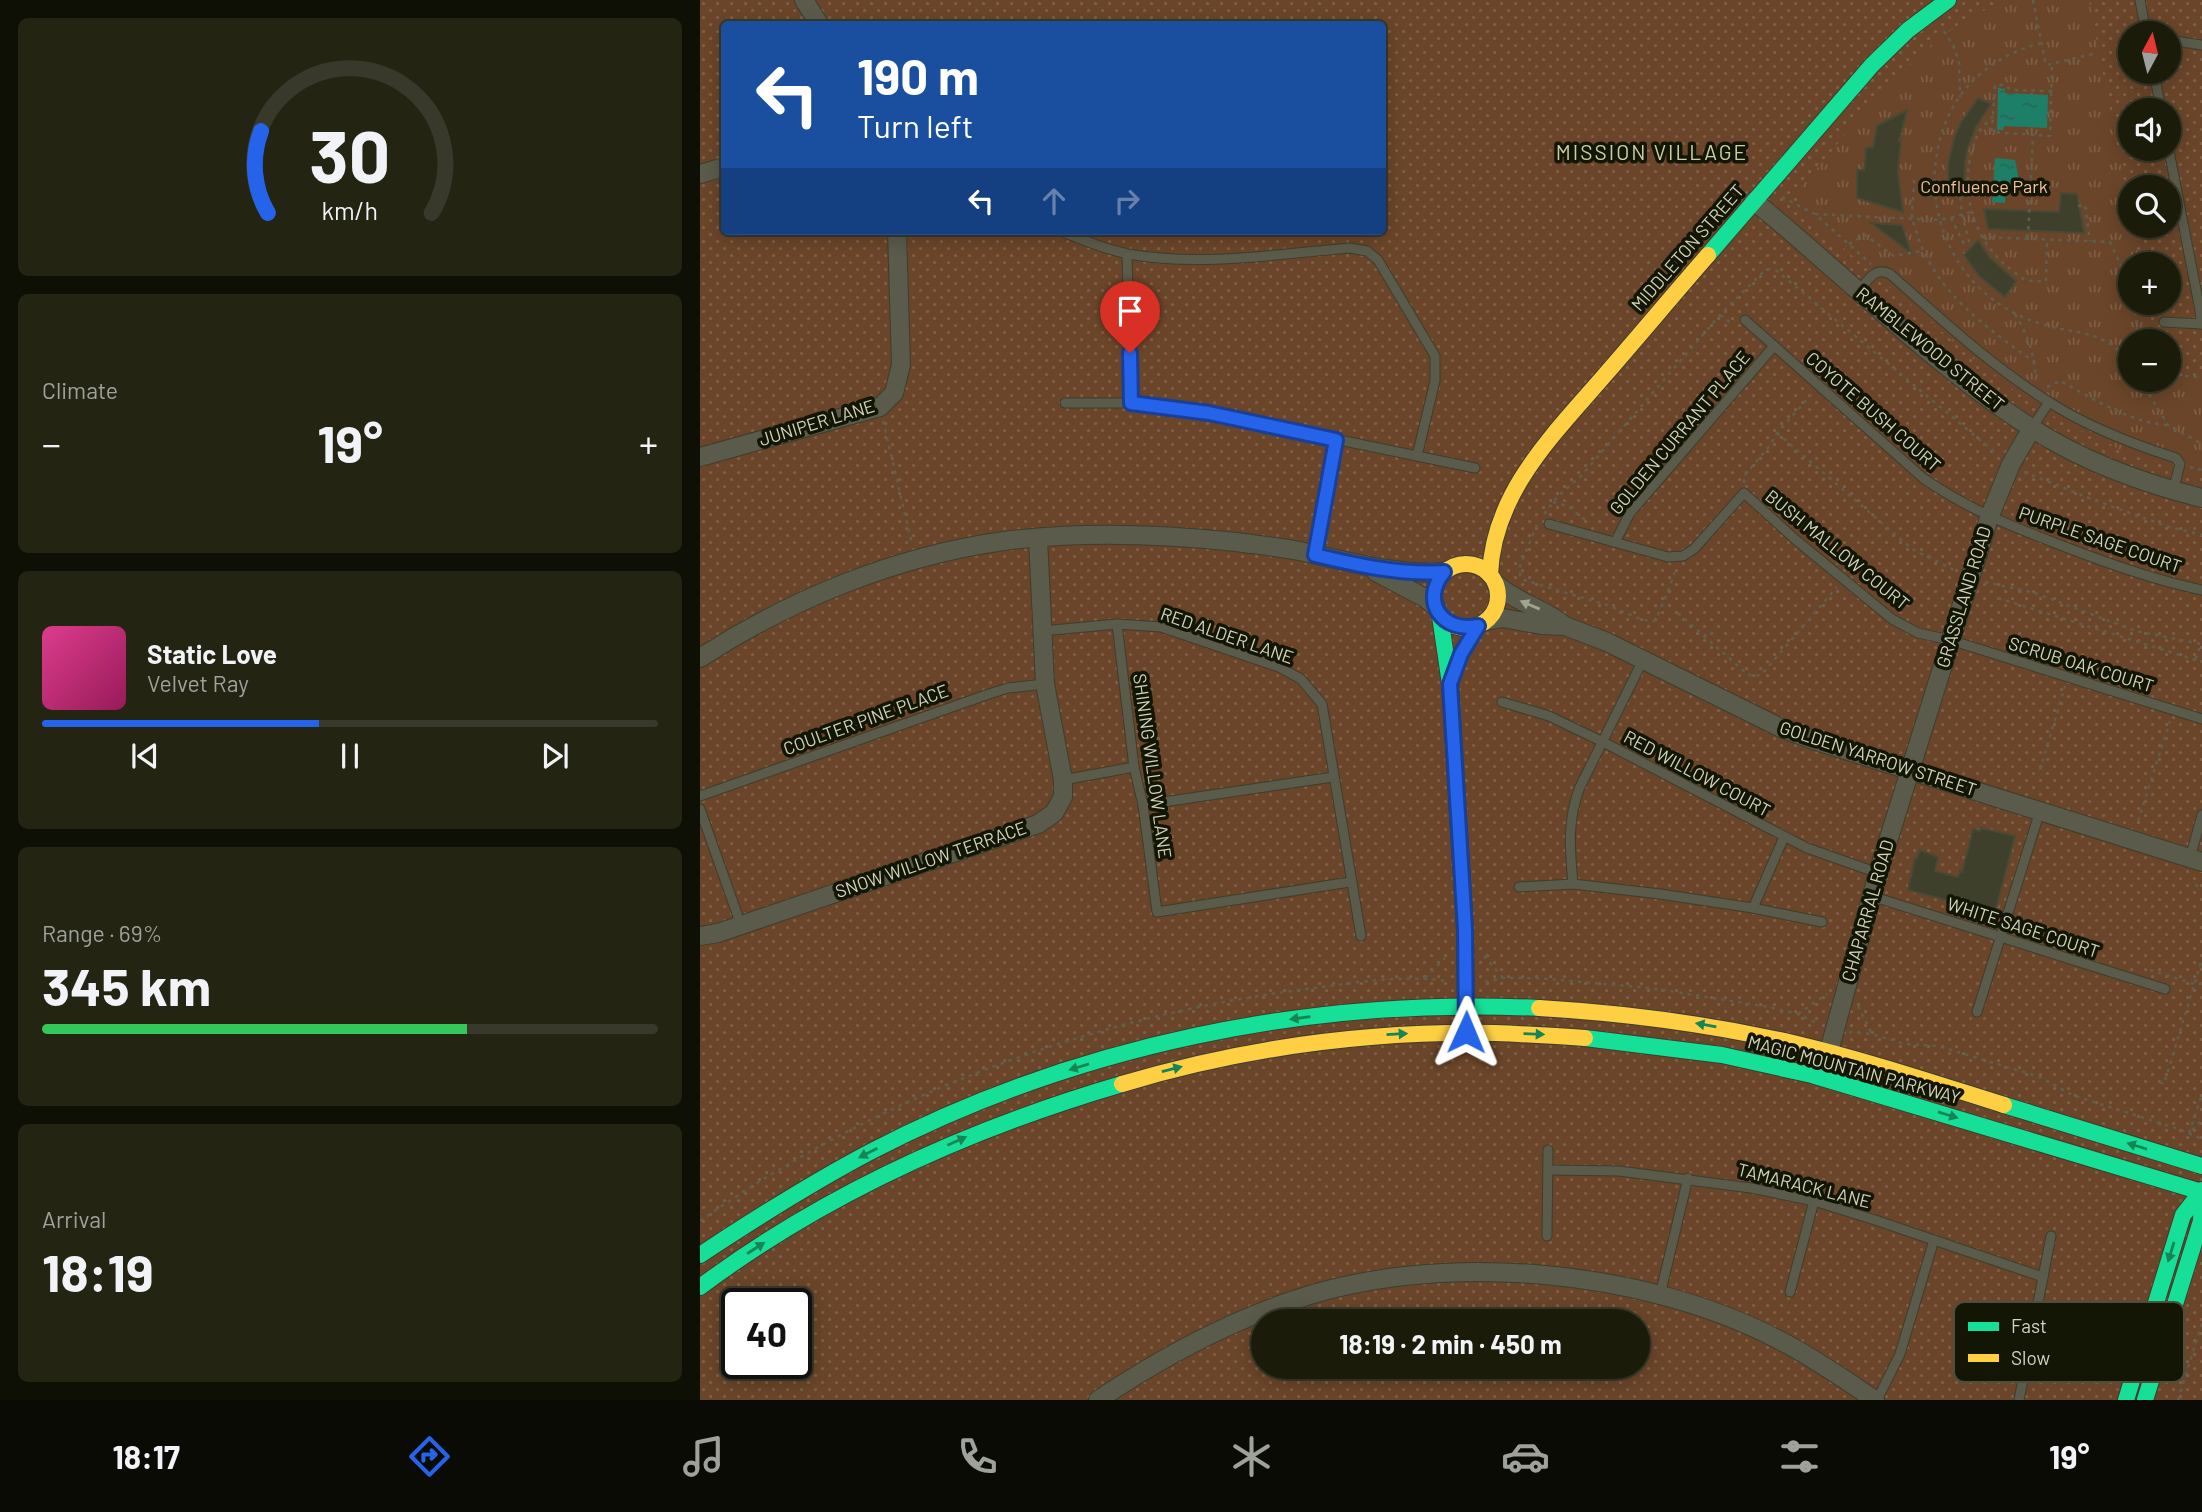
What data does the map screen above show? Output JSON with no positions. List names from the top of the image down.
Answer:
{
  "streets": {
    "street": [
      "MIDDLETON STREET",
      "RAMBLEWOOD STREET",
      "JUNIPER LANE",
      "GRASSLAND ROAD",
      "GOLDEN YARROW STREET",
      "SNOW WILLOW TERRACE",
      "CHAPARRAL ROAD",
      "MAGIC MOUNTAIN PARKWAY"
    ],
    "lane": [
      "COYOTE BUSH COURT",
      "GOLDEN CURRANT PLACE",
      "PURPLE SAGE COURT",
      "BUSH MALLOW COURT",
      "RED ALDER LANE",
      "SCRUB OAK COURT",
      "COULTER PINE PLACE",
      "SHINING WILLOW LANE",
      "RED WILLOW COURT",
      "WHITE SAGE COURT",
      "TAMARACK LANE"
    ]
  },
  "crossings": [
    ["MIDDLETON STREET", "RAMBLEWOOD STREET"],
    ["MIDDLETON STREET", "GOLDEN YARROW STREET"],
    ["RAMBLEWOOD STREET", "GRASSLAND ROAD"],
    ["COYOTE BUSH COURT", "GOLDEN CURRANT PLACE"],
    ["COYOTE BUSH COURT", "PURPLE SAGE COURT"],
    ["COYOTE BUSH COURT", "GRASSLAND ROAD"],
    ["PURPLE SAGE COURT", "GRASSLAND ROAD"],
    ["BUSH MALLOW COURT", "GRASSLAND ROAD"],
    ["BUSH MALLOW COURT", "SCRUB OAK COURT"],
    ["GRASSLAND ROAD", "SCRUB OAK COURT"],
    ["GRASSLAND ROAD", "GOLDEN YARROW STREET"],
    ["GRASSLAND ROAD", "CHAPARRAL ROAD"],
    ["RED ALDER LANE", "SHINING WILLOW LANE"],
    ["RED ALDER LANE", "SNOW WILLOW TERRACE"],
    ["COULTER PINE PLACE", "SNOW WILLOW TERRACE"],
    ["GOLDEN YARROW STREET", "CHAPARRAL ROAD"],
    ["RED WILLOW COURT", "CHAPARRAL ROAD"],
    ["CHAPARRAL ROAD", "WHITE SAGE COURT"],
    ["CHAPARRAL ROAD", "MAGIC MOUNTAIN PARKWAY"]
  ],
  "districts": ["MISSION VILLAGE"],
  "parks": ["Confluence Park"],
  "legend": ["Fast", "Slow"],
  "north": "top",
  "page": {
    "map_buttons": ["+", "−"],
    "turn": ["190 m", "Turn left"],
    "tile": [
      "Climate",
      ["Range · 69%", "345 km"],
      ["Arrival", "18:19"]
    ],
    "heat": ["−", "19°", "+"],
    "song": ["Static Love", "Velvet Ray"],
    "limit": "40",
    "trip": "18:19 · 2 min · 450 m",
    "tabs": ["18:17", "19°"],
    "gauge": ["30", "km/h"]
  }
}
